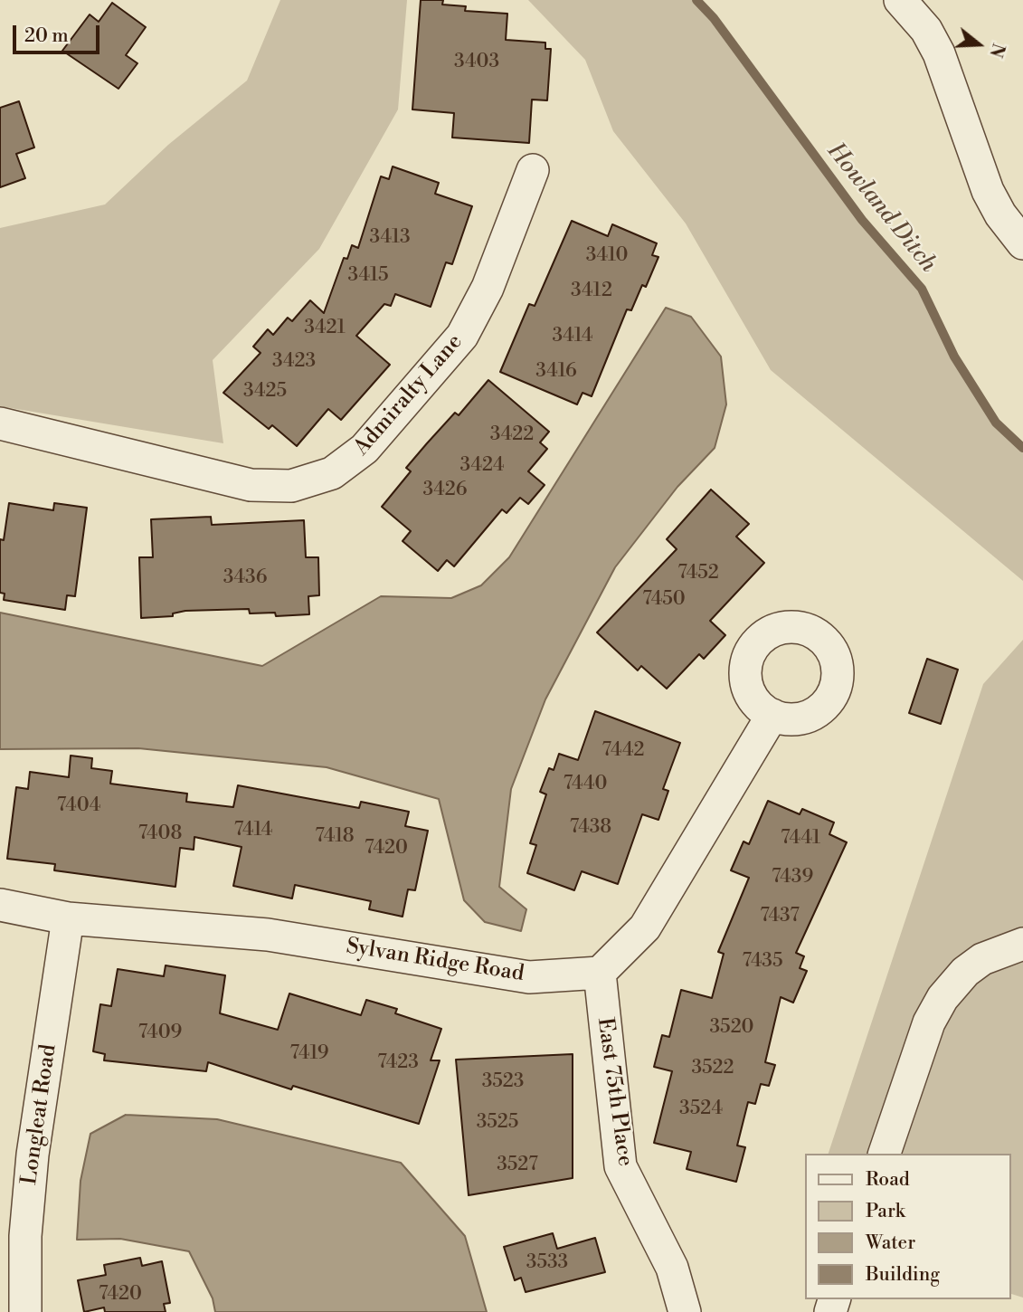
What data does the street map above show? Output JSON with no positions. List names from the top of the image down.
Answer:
{
  "streets": {
    "street": [
      "Admiralty Lane",
      "Sylvan Ridge Road",
      "East 75th Place",
      "Longleat Road"
    ]
  },
  "crossings": [
    ["Sylvan Ridge Road", "East 75th Place"],
    ["Sylvan Ridge Road", "Longleat Road"]
  ],
  "water": ["Howland Ditch"],
  "house_numbers": [
    "3403",
    "3413",
    "3410",
    "3415",
    "3412",
    "3421",
    "3414",
    "3423",
    "3416",
    "3425",
    "3422",
    "3424",
    "3426",
    "7452",
    "3436",
    "7450",
    "7442",
    "7440",
    "7404",
    "7438",
    "7414",
    "7408",
    "7418",
    "7441",
    "7420",
    "7439",
    "7437",
    "7435",
    "3520",
    "7409",
    "7419",
    "7423",
    "3522",
    "3523",
    "3524",
    "3525",
    "3527",
    "3533",
    "7420"
  ],
  "legend": [
    "Road",
    "Park",
    "Water",
    "Building"
  ],
  "scale_bar": "20 m",
  "north": "right"
}
